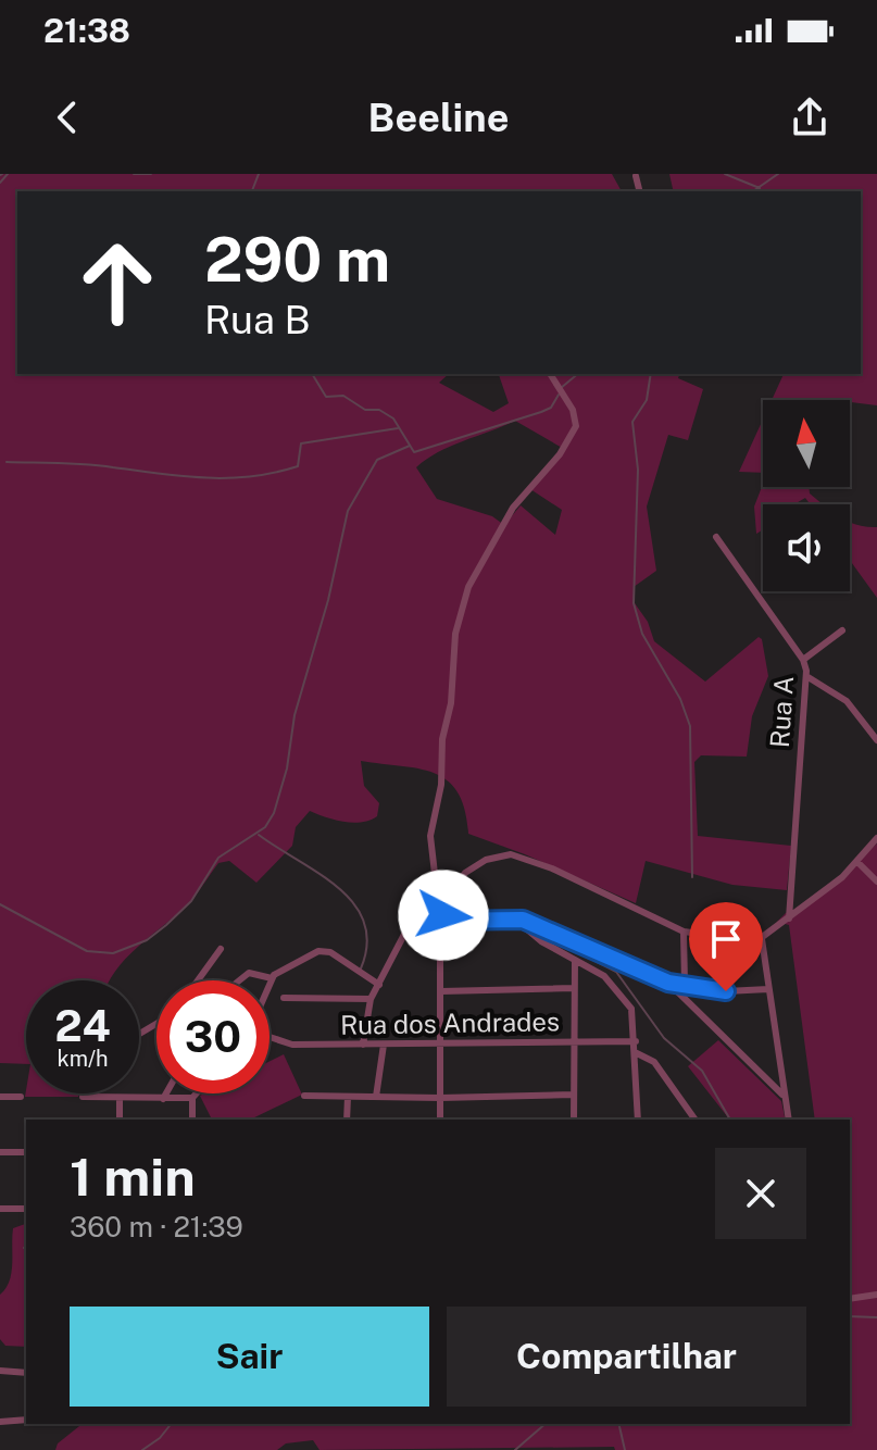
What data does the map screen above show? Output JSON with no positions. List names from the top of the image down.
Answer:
{
  "streets": {
    "street": ["Rua A", "Rua dos Andrades"]
  },
  "north": "top",
  "page": {
    "status": "21:38",
    "header": "Beeline",
    "turn": ["290 m", "Rua B"],
    "speed": "24 km/h",
    "limit": "30",
    "heading": ["1 min", "360 m · 21:39"],
    "buttons": ["Sair", "Compartilhar"]
  }
}
